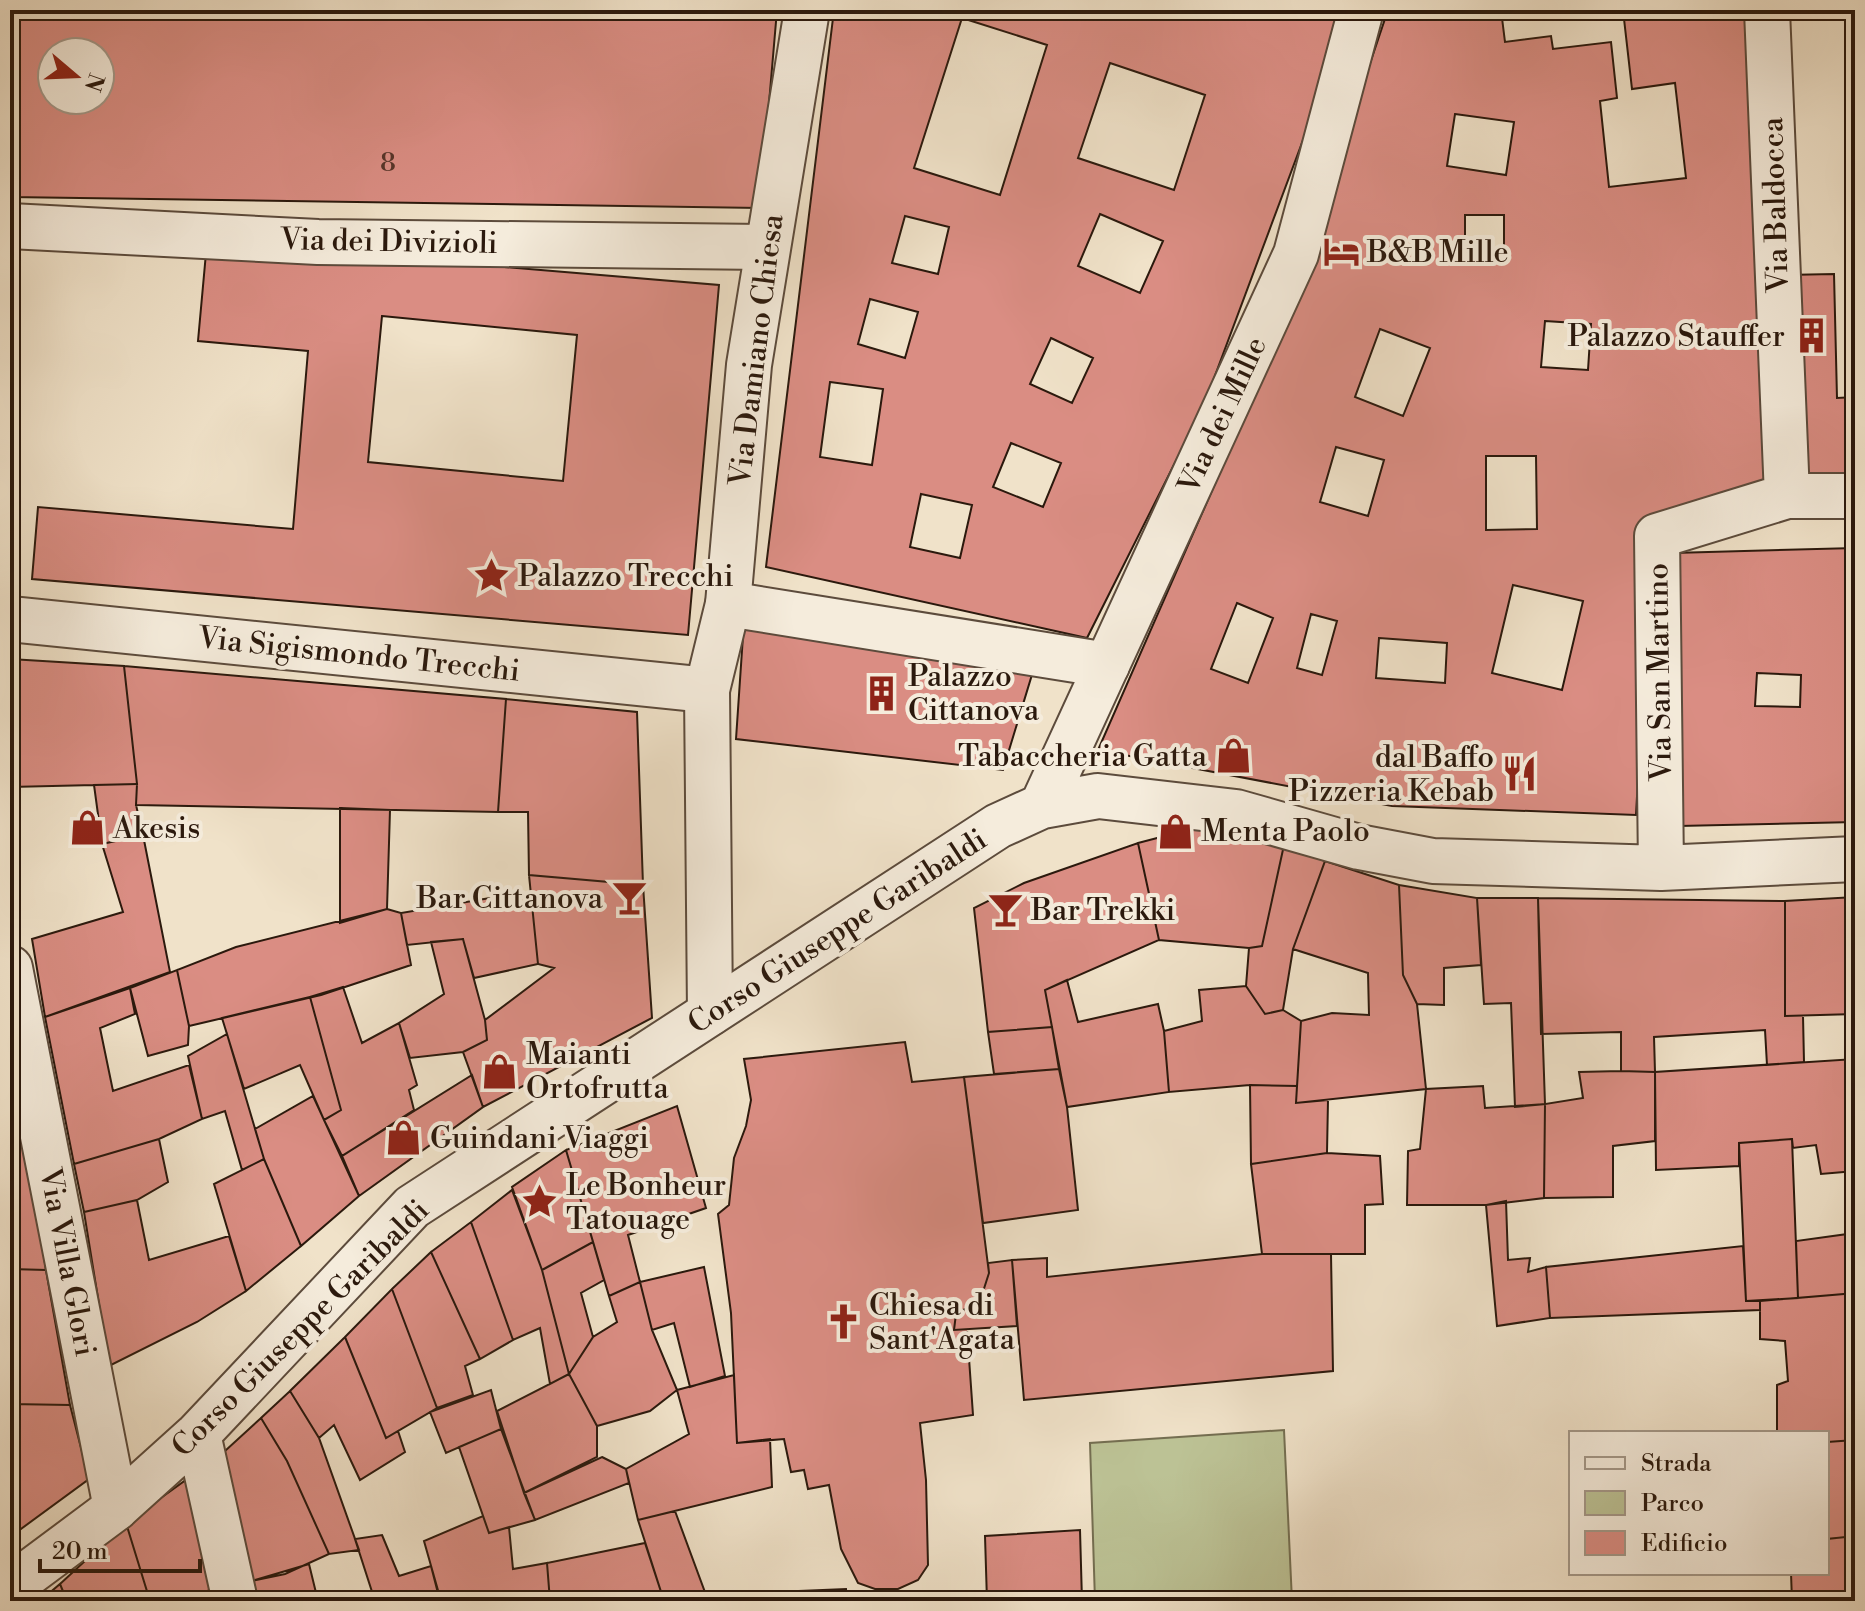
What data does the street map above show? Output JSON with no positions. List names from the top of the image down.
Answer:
{
  "streets": {
    "street": [
      "Via Baldocca",
      "Via dei Divizioli",
      "Via Damiano Chiesa",
      "Via dei Mille",
      "Via Sigismondo Trecchi",
      "Via San Martino",
      "Corso Giuseppe Garibaldi",
      "Via Villa Glori"
    ]
  },
  "crossings": [
    ["Via Baldocca", "Via San Martino"],
    ["Via dei Divizioli", "Via Damiano Chiesa"],
    ["Via Damiano Chiesa", "Via Sigismondo Trecchi"],
    ["Via Damiano Chiesa", "Corso Giuseppe Garibaldi"],
    ["Via dei Mille", "Corso Giuseppe Garibaldi"],
    ["Via San Martino", "Corso Giuseppe Garibaldi"],
    ["Corso Giuseppe Garibaldi", "Via Villa Glori"]
  ],
  "places": {
    "hotel": ["B&B Mille"],
    "building": ["Palazzo Stauffer", "Palazzo Cittanova"],
    "place": ["Palazzo Trecchi", "Le Bonheur Tatouage"],
    "shop": [
      "Tabaccheria Gatta",
      "Akesis",
      "Menta Paolo",
      "Maianti Ortofrutta",
      "Guindani Viaggi"
    ],
    "restaurant": ["dal Baffo Pizzeria Kebab"],
    "bar": ["Bar Cittanova", "Bar Trekki"],
    "church": ["Chiesa di Sant'Agata"]
  },
  "house_numbers": ["8"],
  "legend": ["Strada", "Parco", "Edificio"],
  "scale_bar": "20 m",
  "north": "right"
}
